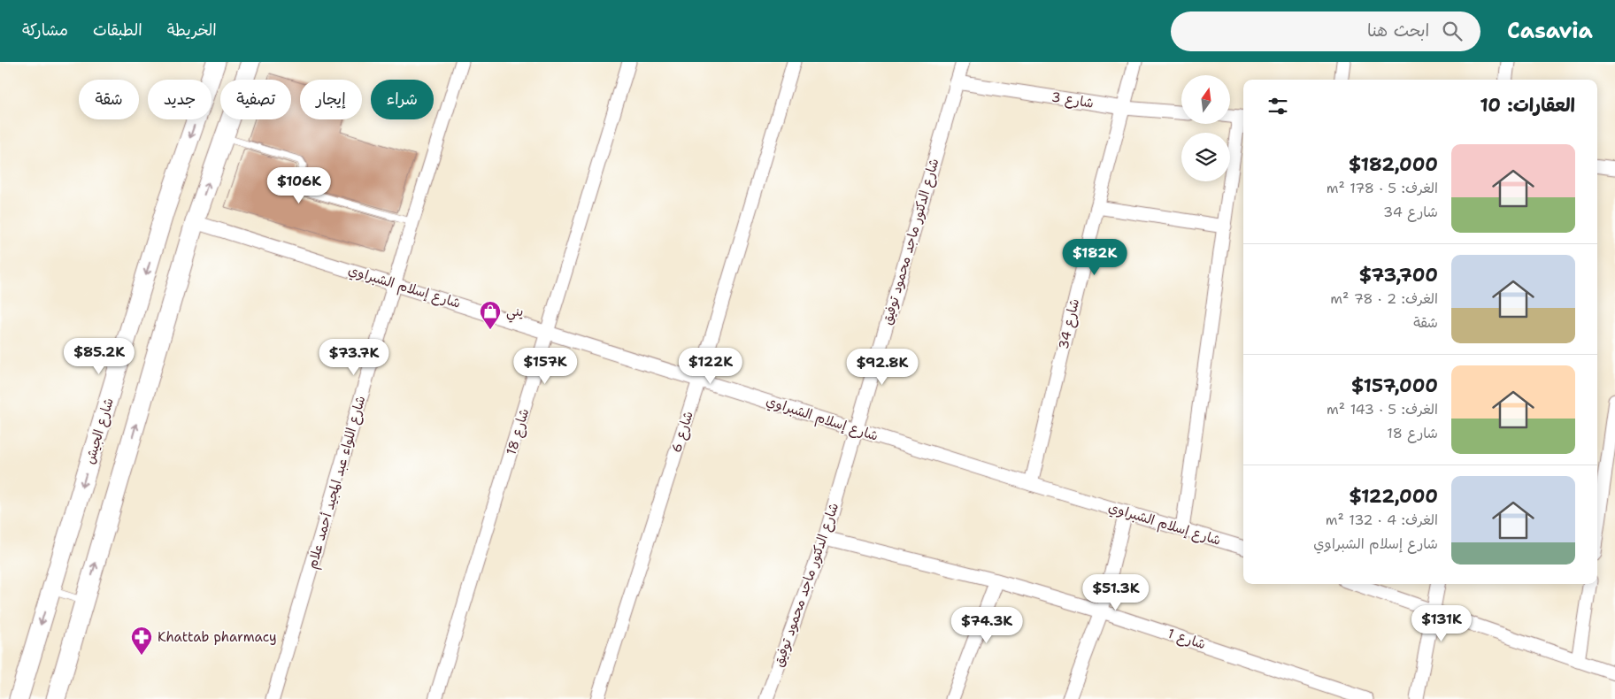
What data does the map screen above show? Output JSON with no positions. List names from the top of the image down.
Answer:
{
  "streets": {
    "street": [
      "شارع 3",
      "شارع الدكتور ماجد محمود توفيق",
      "شارع إسلام الشبراوي",
      "شارع 34",
      "شارع الجيش",
      "شارع 18",
      "شارع 6",
      "شارع اللواء عبد المجيد أحمد علام",
      "شارع 1"
    ]
  },
  "crossings": [
    ["شارع 3", "شارع الدكتور ماجد محمود توفيق"],
    ["شارع 3", "شارع 34"],
    ["شارع الدكتور ماجد محمود توفيق", "شارع إسلام الشبراوي"],
    ["شارع الدكتور ماجد محمود توفيق", "شارع 1"],
    ["شارع إسلام الشبراوي", "شارع 34"],
    ["شارع إسلام الشبراوي", "شارع 18"],
    ["شارع إسلام الشبراوي", "شارع 6"],
    ["شارع إسلام الشبراوي", "شارع اللواء عبد المجيد أحمد علام"]
  ],
  "places": {
    "shop": ["يني"],
    "pharmacy": ["Khattab pharmacy"]
  },
  "north": "top",
  "page": {
    "header": "Casavia",
    "search": "ابحث هنا",
    "nav": ["الخريطة", "الطبقات", "مشاركة"],
    "chip": [
      "شراء",
      "إيجار",
      "تصفية",
      "جديد",
      "شقة"
    ],
    "heading": "العقارات: 10",
    "list": [
      {
        "name": "$182,000",
        "note": "الغرف: 5 · 178 m² · شارع 34"
      },
      {
        "name": "$73,700",
        "note": "الغرف: 2 · 78 m² · شقة"
      },
      {
        "name": "$157,000",
        "note": "الغرف: 5 · 143 m² · شارع 18"
      },
      {
        "name": "$122,000",
        "note": "الغرف: 4 · 132 m² · شارع إسلام الشبراوي"
      }
    ],
    "price": [
      "$106K",
      "$182K",
      "$85.2K",
      "$73.7K",
      "$157K",
      "$122K",
      "$92.8K",
      "$51.3K",
      "$131K",
      "$74.3K"
    ]
  }
}
